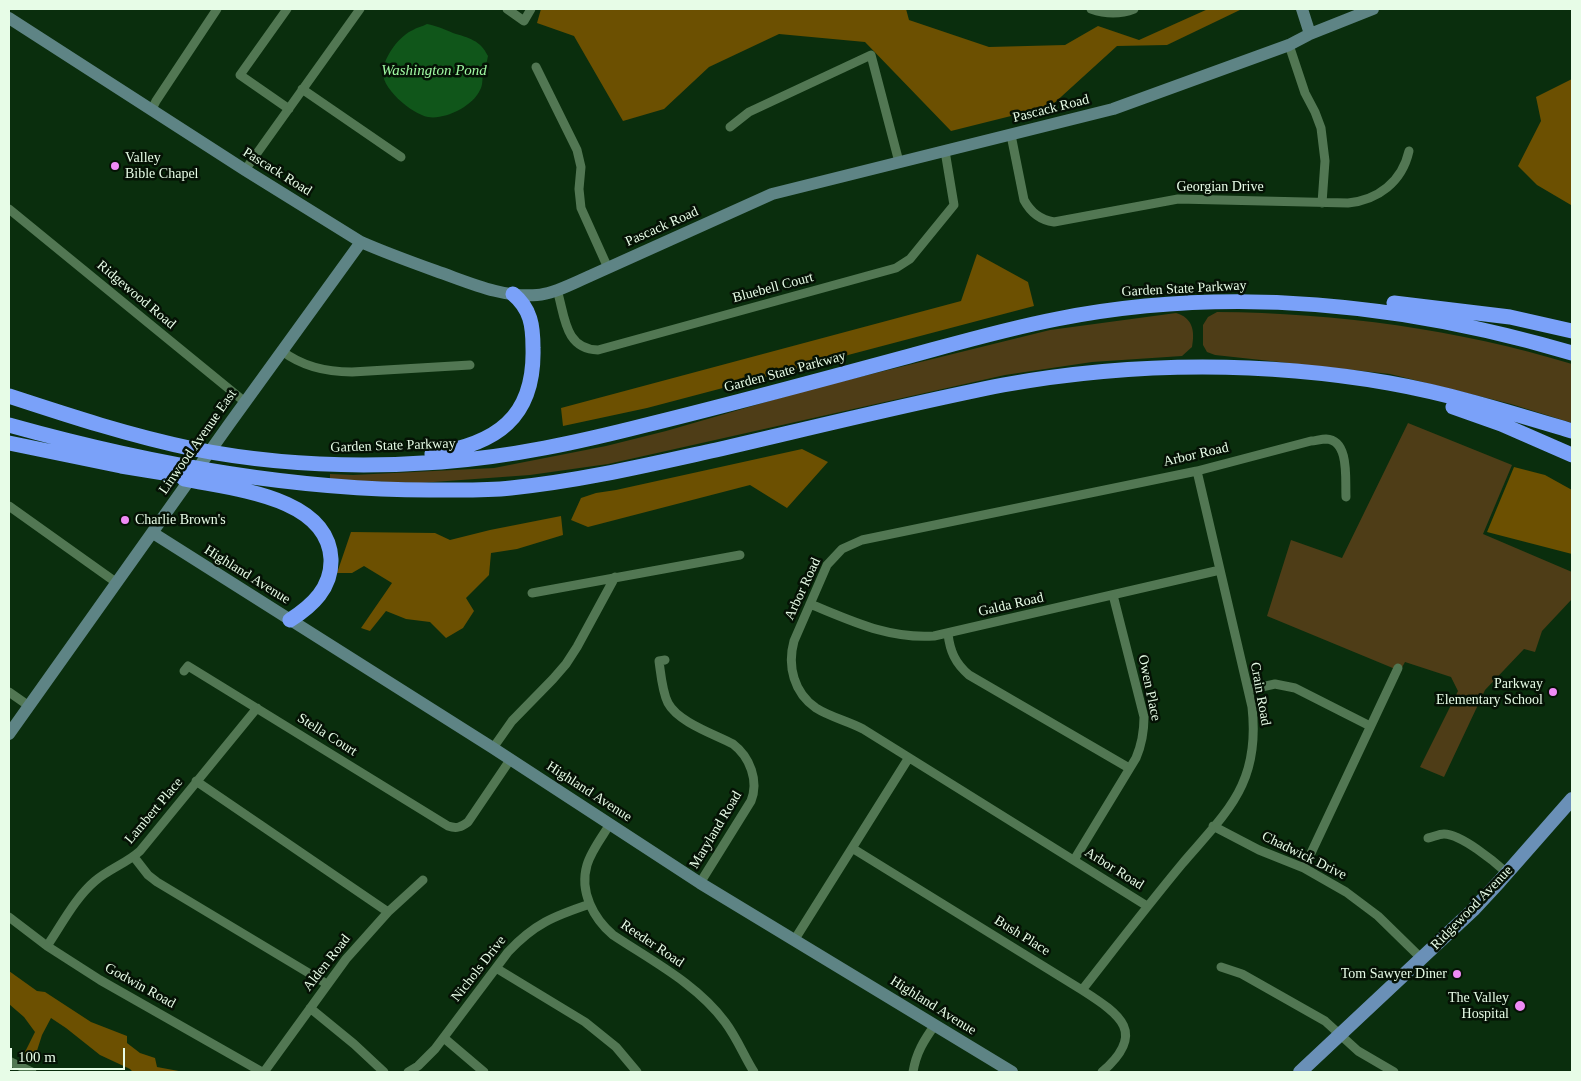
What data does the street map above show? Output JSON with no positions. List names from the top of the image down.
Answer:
{
  "streets": {
    "highway": ["Garden State Parkway"],
    "main road": ["Ridgewood Avenue"],
    "street": [
      "Pascack Road",
      "Georgian Drive",
      "Bluebell Court",
      "Ridgewood Road",
      "Linwood Avenue East",
      "Arbor Road",
      "Highland Avenue",
      "Galda Road",
      "Owen Place",
      "Crain Road",
      "Stella Court",
      "Lambert Place",
      "Maryland Road",
      "Chadwick Drive",
      "Bush Place",
      "Reeder Road",
      "Alden Road",
      "Nichols Drive",
      "Godwin Road"
    ]
  },
  "crossings": [
    ["Pascack Road", "Georgian Drive"],
    ["Pascack Road", "Bluebell Court"],
    ["Pascack Road", "Linwood Avenue East"],
    ["Ridgewood Road", "Linwood Avenue East"],
    ["Linwood Avenue East", "Highland Avenue"],
    ["Arbor Road", "Galda Road"],
    ["Arbor Road", "Owen Place"],
    ["Arbor Road", "Crain Road"],
    ["Highland Avenue", "Stella Court"],
    ["Highland Avenue", "Maryland Road"],
    ["Highland Avenue", "Reeder Road"],
    ["Galda Road", "Owen Place"],
    ["Galda Road", "Crain Road"],
    ["Crain Road", "Chadwick Drive"],
    ["Crain Road", "Bush Place"],
    ["Stella Court", "Lambert Place"],
    ["Lambert Place", "Godwin Road"],
    ["Chadwick Drive", "Ridgewood Avenue"],
    ["Reeder Road", "Nichols Drive"],
    ["Alden Road", "Godwin Road"]
  ],
  "water": ["Washington Pond"],
  "places": [
    "Valley Bible Chapel",
    "Charlie Brown's",
    "Parkway Elementary School",
    "Tom Sawyer Diner",
    "The Valley Hospital"
  ],
  "scale_bar": "100 m"
}
